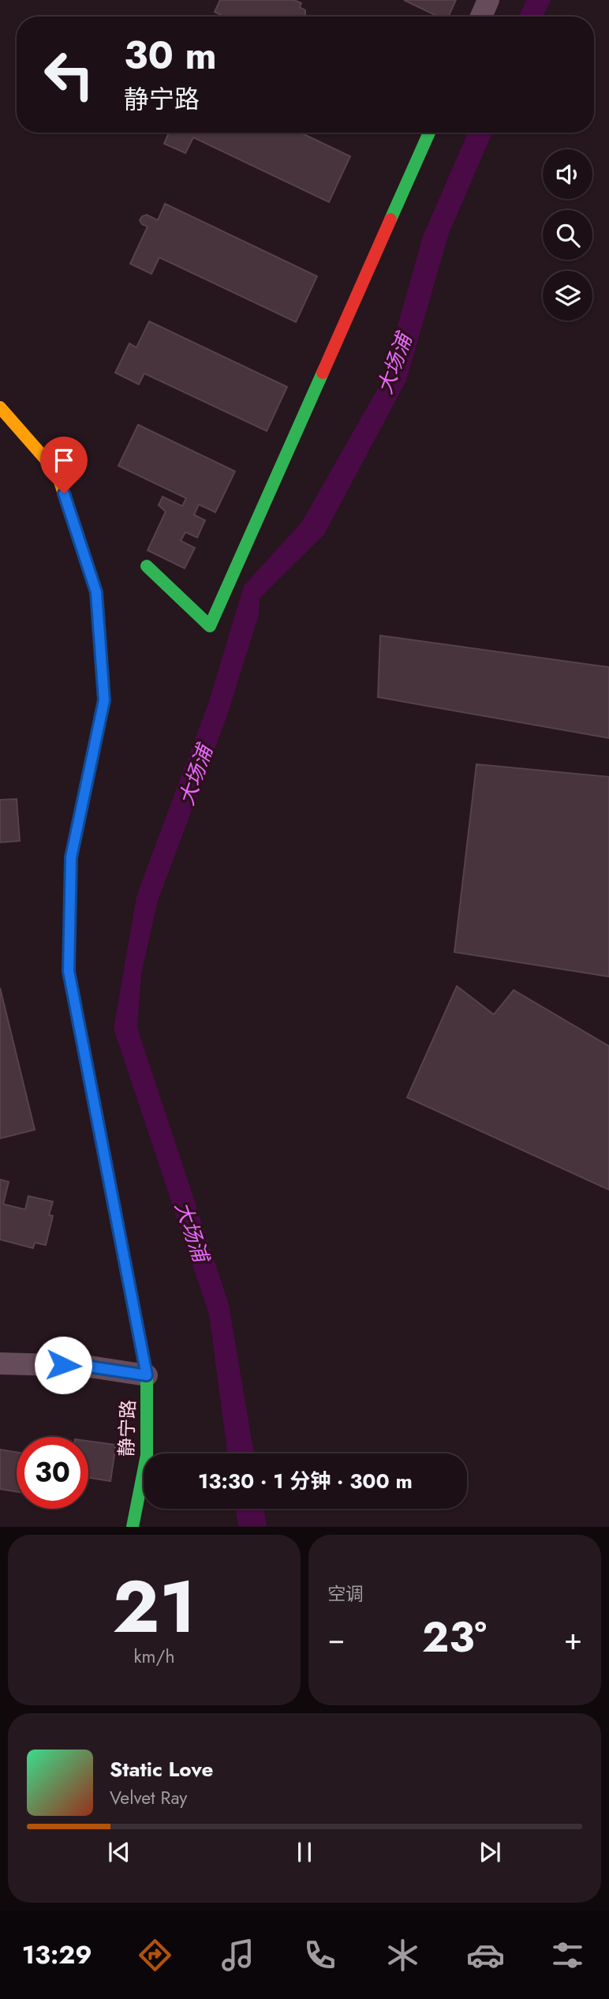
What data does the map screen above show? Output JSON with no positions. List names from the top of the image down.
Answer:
{
  "streets": {
    "street": ["静宁路"]
  },
  "water": ["大场浦"],
  "page": {
    "turn": ["30 m", "静宁路"],
    "limit": "30",
    "trip": "13:30 · 1 分钟 · 300 m",
    "tile": [
      ["21", "km/h"],
      "空调"
    ],
    "heat": ["−", "23°", "+"],
    "song": ["Static Love", "Velvet Ray"],
    "tabs": "13:29"
  }
}
